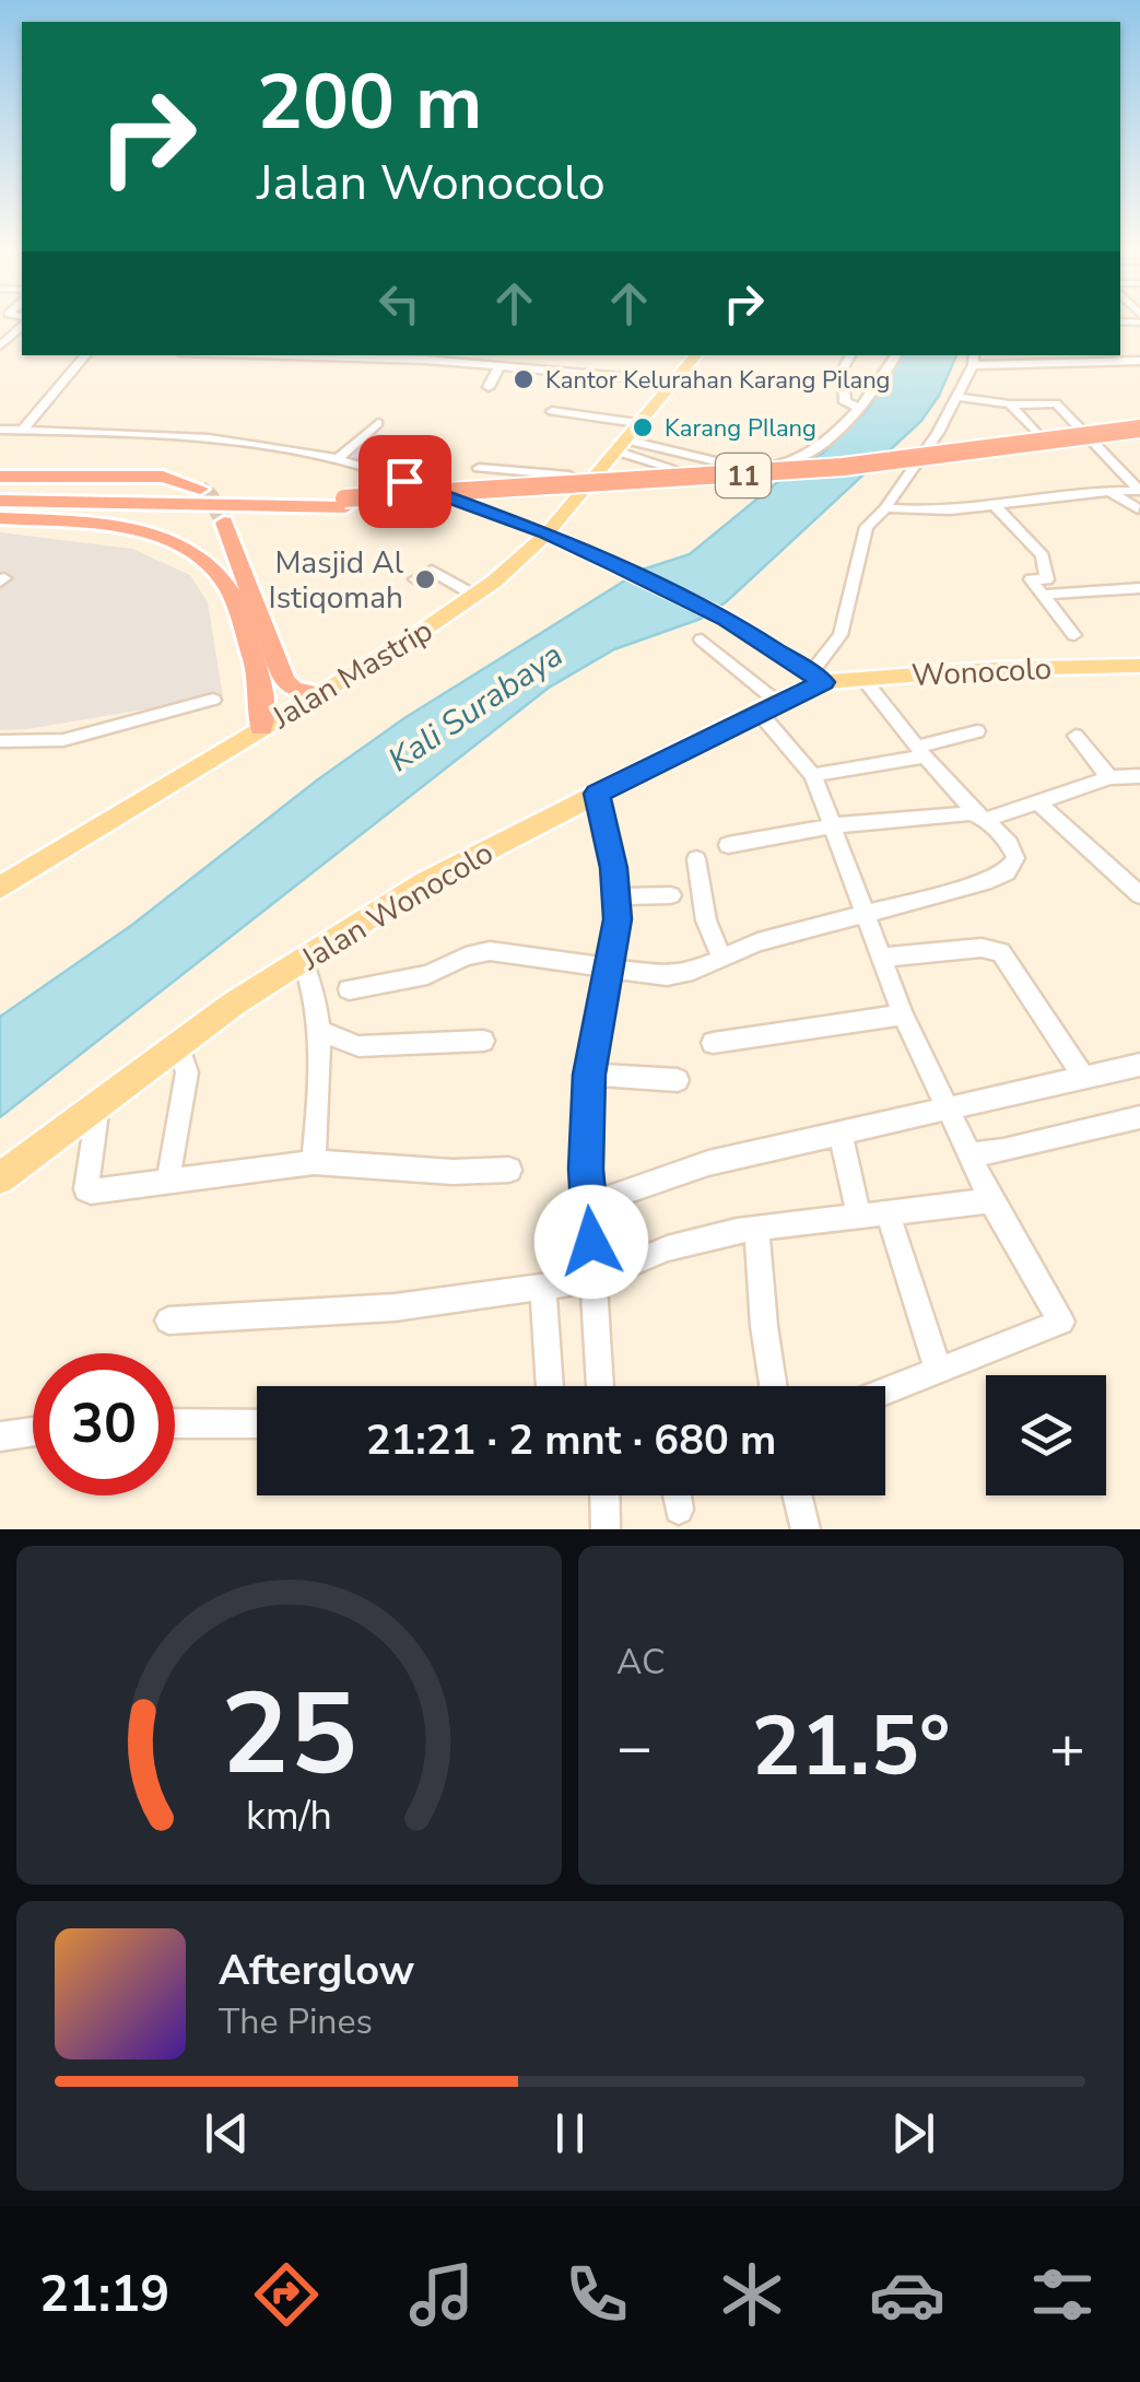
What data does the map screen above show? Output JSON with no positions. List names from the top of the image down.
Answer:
{
  "streets": {
    "highway": ["11"],
    "main road": ["Wonocolo", "Jalan Mastrip", "Jalan Wonocolo"]
  },
  "crossings": [
    ["Wonocolo", "Jalan Wonocolo"]
  ],
  "water": ["Kali Surabaya"],
  "places": ["Kantor Kelurahan Karang Pilang", "Karang PIlang", "Masjid Al Istiqomah"],
  "page": {
    "turn": ["200 m", "Jalan Wonocolo"],
    "limit": "30",
    "trip": "21:21 · 2 mnt · 680 m",
    "tile": "AC",
    "heat": ["−", "21.5°", "+"],
    "song": ["Afterglow", "The Pines"],
    "tabs": "21:19",
    "gauge": ["25", "km/h"]
  }
}
